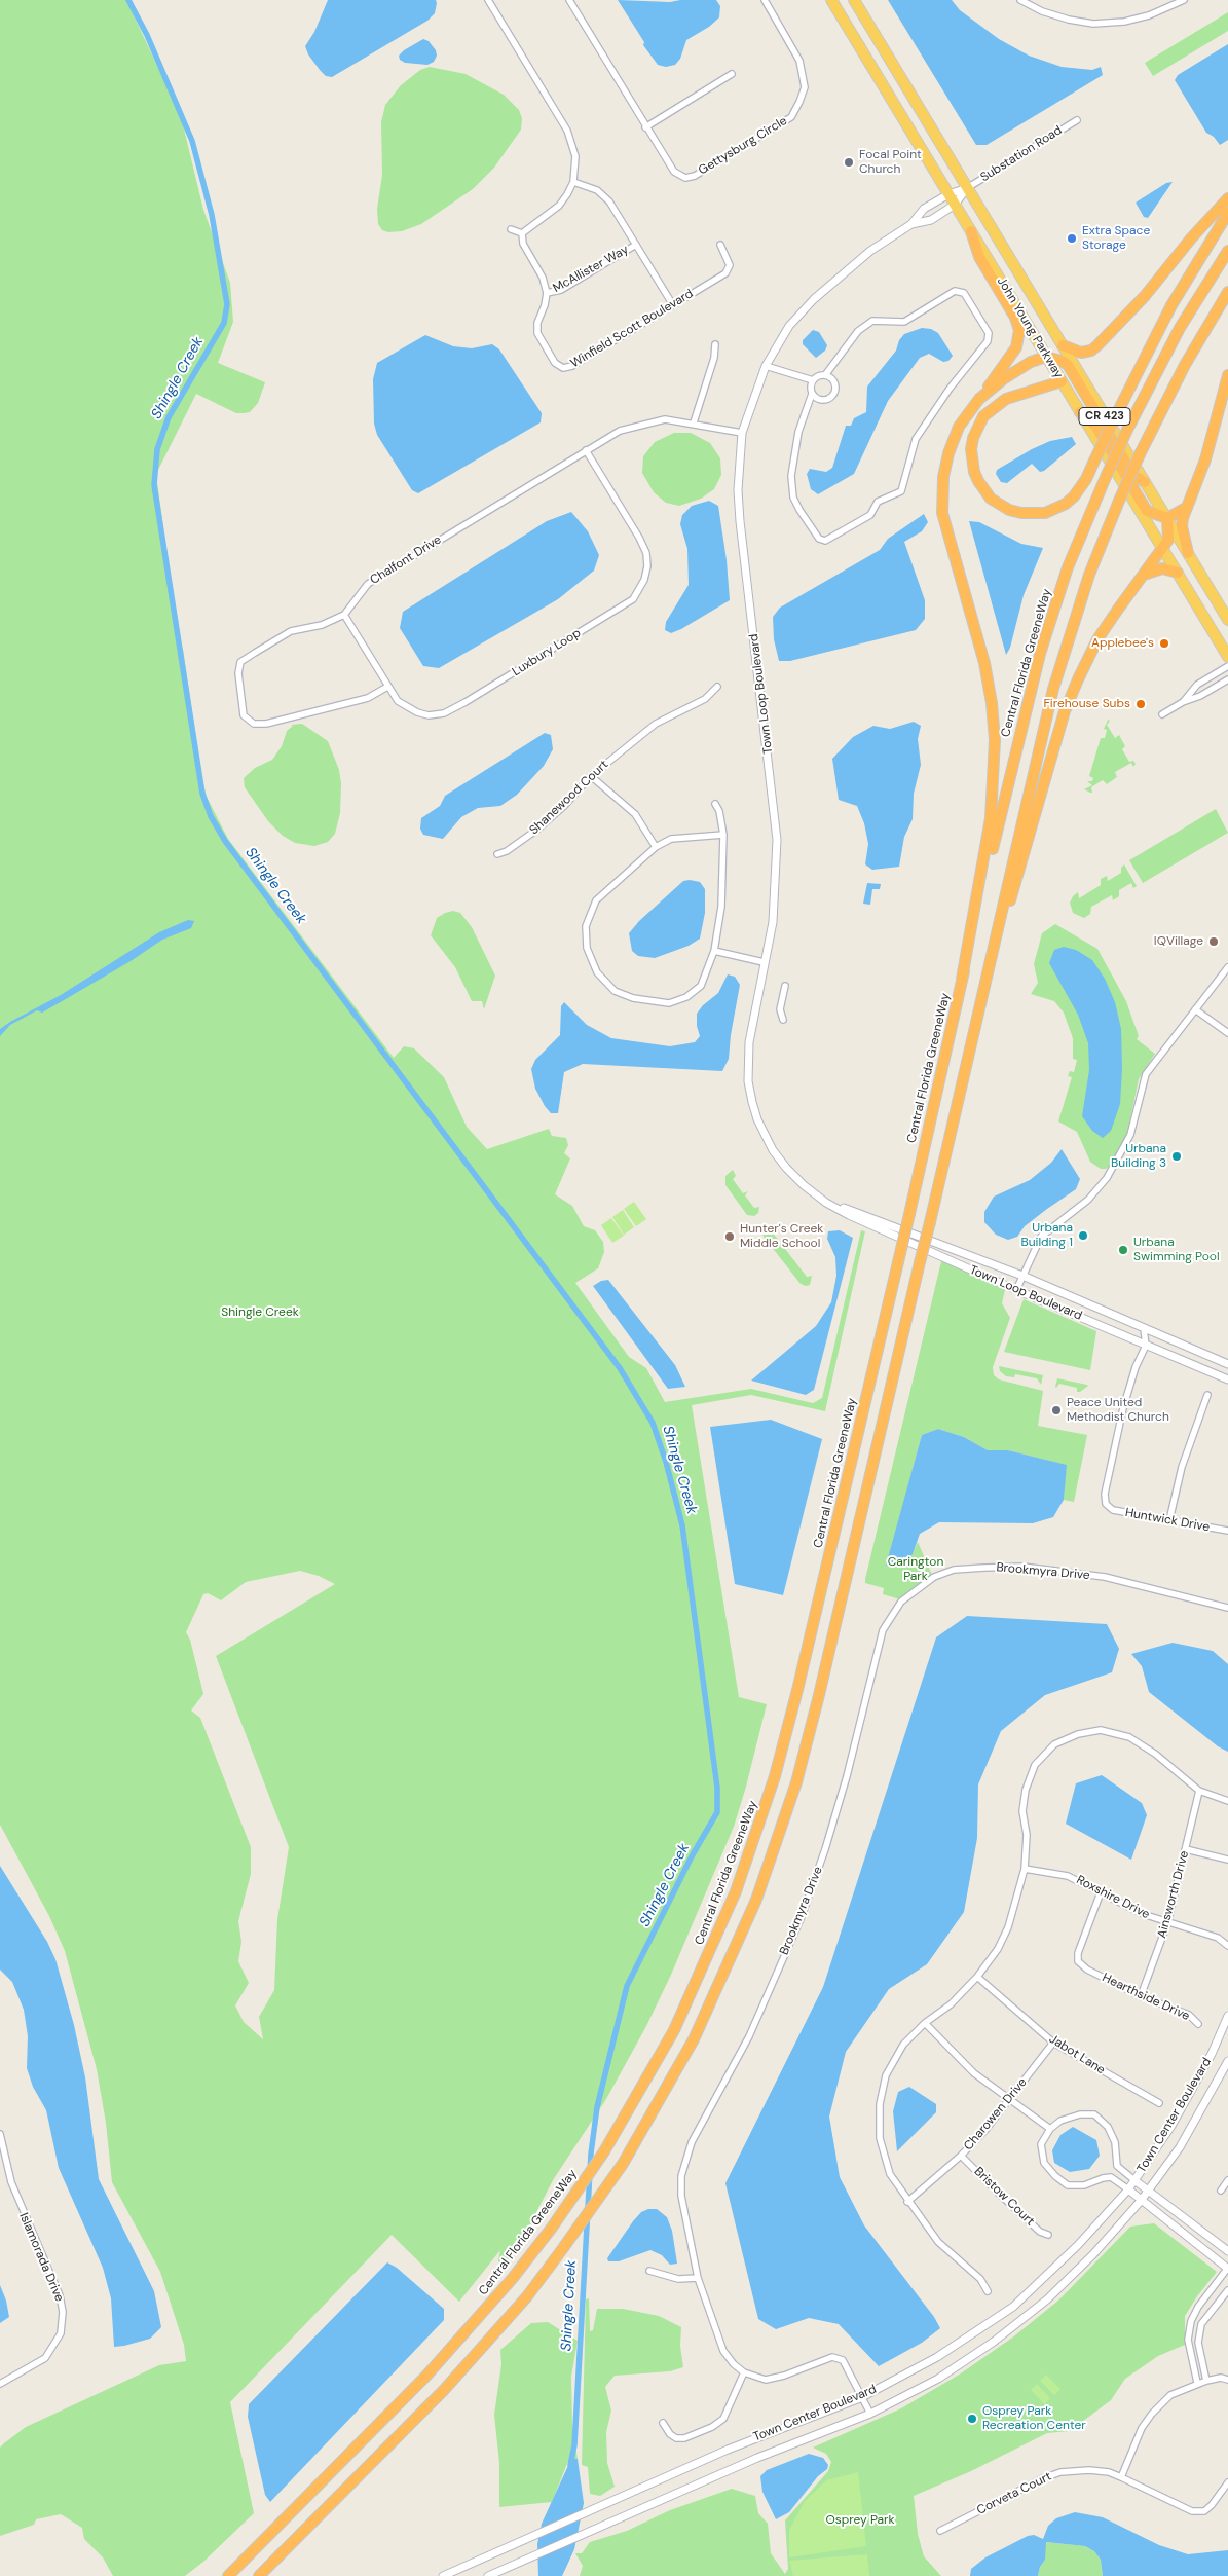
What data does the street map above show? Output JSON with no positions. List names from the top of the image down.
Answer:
{
  "streets": {
    "highway": ["John Young Parkway", "CR 423", "Central Florida GreeneWay"],
    "street": [
      "Gettysburg Circle",
      "Substation Road",
      "McAllister Way",
      "Winfield Scott Boulevard",
      "Chalfont Drive",
      "Luxbury Loop",
      "Town Loop Boulevard",
      "Shanewood Court",
      "Huntwick Drive",
      "Brookmyra Drive",
      "Ainsworth Drive",
      "Roxshire Drive",
      "Hearthside Drive",
      "Jabot Lane",
      "Charowen Drive",
      "Town Center Boulevard",
      "Bristow Court",
      "Islamorada Drive",
      "Corveta Court"
    ]
  },
  "crossings": [
    ["Substation Road", "John Young Parkway"],
    ["Substation Road", "Town Loop Boulevard"],
    ["McAllister Way", "Winfield Scott Boulevard"],
    ["John Young Parkway", "Town Loop Boulevard"],
    ["Chalfont Drive", "Luxbury Loop"],
    ["Chalfont Drive", "Town Loop Boulevard"],
    ["Town Loop Boulevard", "Huntwick Drive"],
    ["Ainsworth Drive", "Roxshire Drive"],
    ["Ainsworth Drive", "Hearthside Drive"],
    ["Roxshire Drive", "Hearthside Drive"],
    ["Jabot Lane", "Charowen Drive"],
    ["Charowen Drive", "Bristow Court"]
  ],
  "water": ["Shingle Creek"],
  "parks": ["Shingle Creek", "Carington Park", "Osprey Park"],
  "places": [
    "Focal Point Church",
    "Extra Space Storage",
    "Applebee's",
    "Firehouse Subs",
    "IQVillage",
    "Urbana Building 3",
    "Urbana Building 1",
    "Hunter's Creek Middle School",
    "Urbana Swimming Pool",
    "Peace United Methodist Church",
    "Osprey Park Recreation Center"
  ]
}
